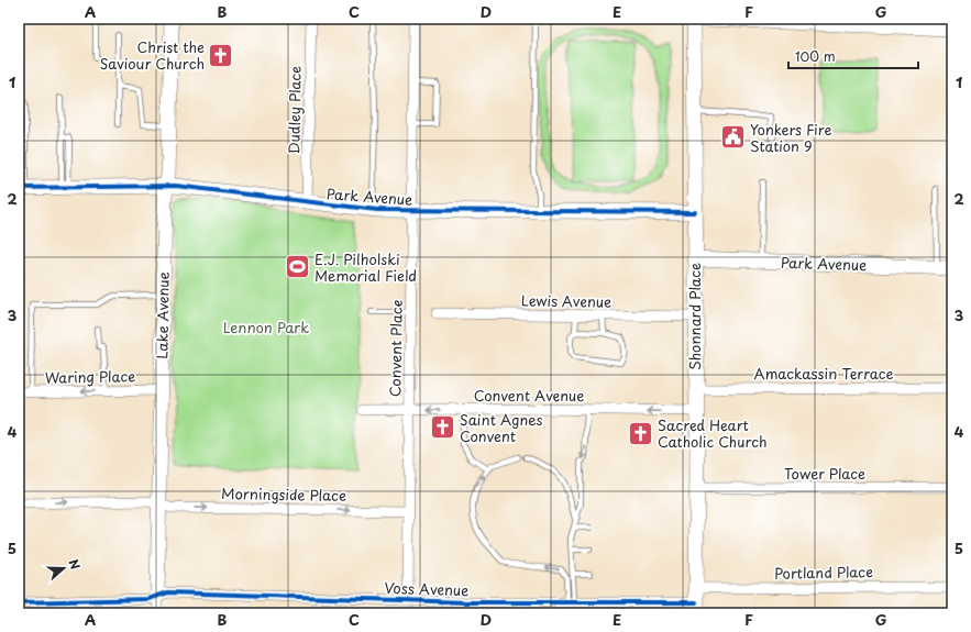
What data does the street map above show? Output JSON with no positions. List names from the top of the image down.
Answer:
{
  "streets": {
    "street": [
      "Dudley Place",
      "Park Avenue",
      "Lewis Avenue",
      "Lake Avenue",
      "Shonnard Place",
      "Convent Place",
      "Amackassin Terrace",
      "Waring Place",
      "Convent Avenue",
      "Tower Place",
      "Morningside Place",
      "Portland Place",
      "Voss Avenue"
    ]
  },
  "crossings": [
    ["Dudley Place", "Park Avenue"],
    ["Park Avenue", "Lake Avenue"],
    ["Park Avenue", "Shonnard Place"],
    ["Park Avenue", "Convent Place"],
    ["Lewis Avenue", "Shonnard Place"],
    ["Lake Avenue", "Waring Place"],
    ["Lake Avenue", "Morningside Place"],
    ["Lake Avenue", "Voss Avenue"],
    ["Shonnard Place", "Amackassin Terrace"],
    ["Shonnard Place", "Convent Avenue"],
    ["Shonnard Place", "Tower Place"],
    ["Shonnard Place", "Portland Place"],
    ["Shonnard Place", "Voss Avenue"],
    ["Convent Place", "Convent Avenue"],
    ["Convent Place", "Morningside Place"],
    ["Convent Place", "Voss Avenue"],
    ["Portland Place", "Voss Avenue"]
  ],
  "one_way": ["Waring Place", "Convent Avenue", "Morningside Place"],
  "parks": ["Lennon Park"],
  "places": {
    "church": ["Christ the Saviour Church", "Saint Agnes Convent", "Sacred Heart Catholic Church"],
    "public building": ["Yonkers Fire Station 9"],
    "sports": ["E.J. Pilholski Memorial Field"]
  },
  "scale_bar": "100 m",
  "north": "right",
  "grid": {
    "columns": [
      "A",
      "B",
      "C",
      "D",
      "E",
      "F",
      "G"
    ],
    "rows": [
      "1",
      "2",
      "3",
      "4",
      "5"
    ]
  }
}
